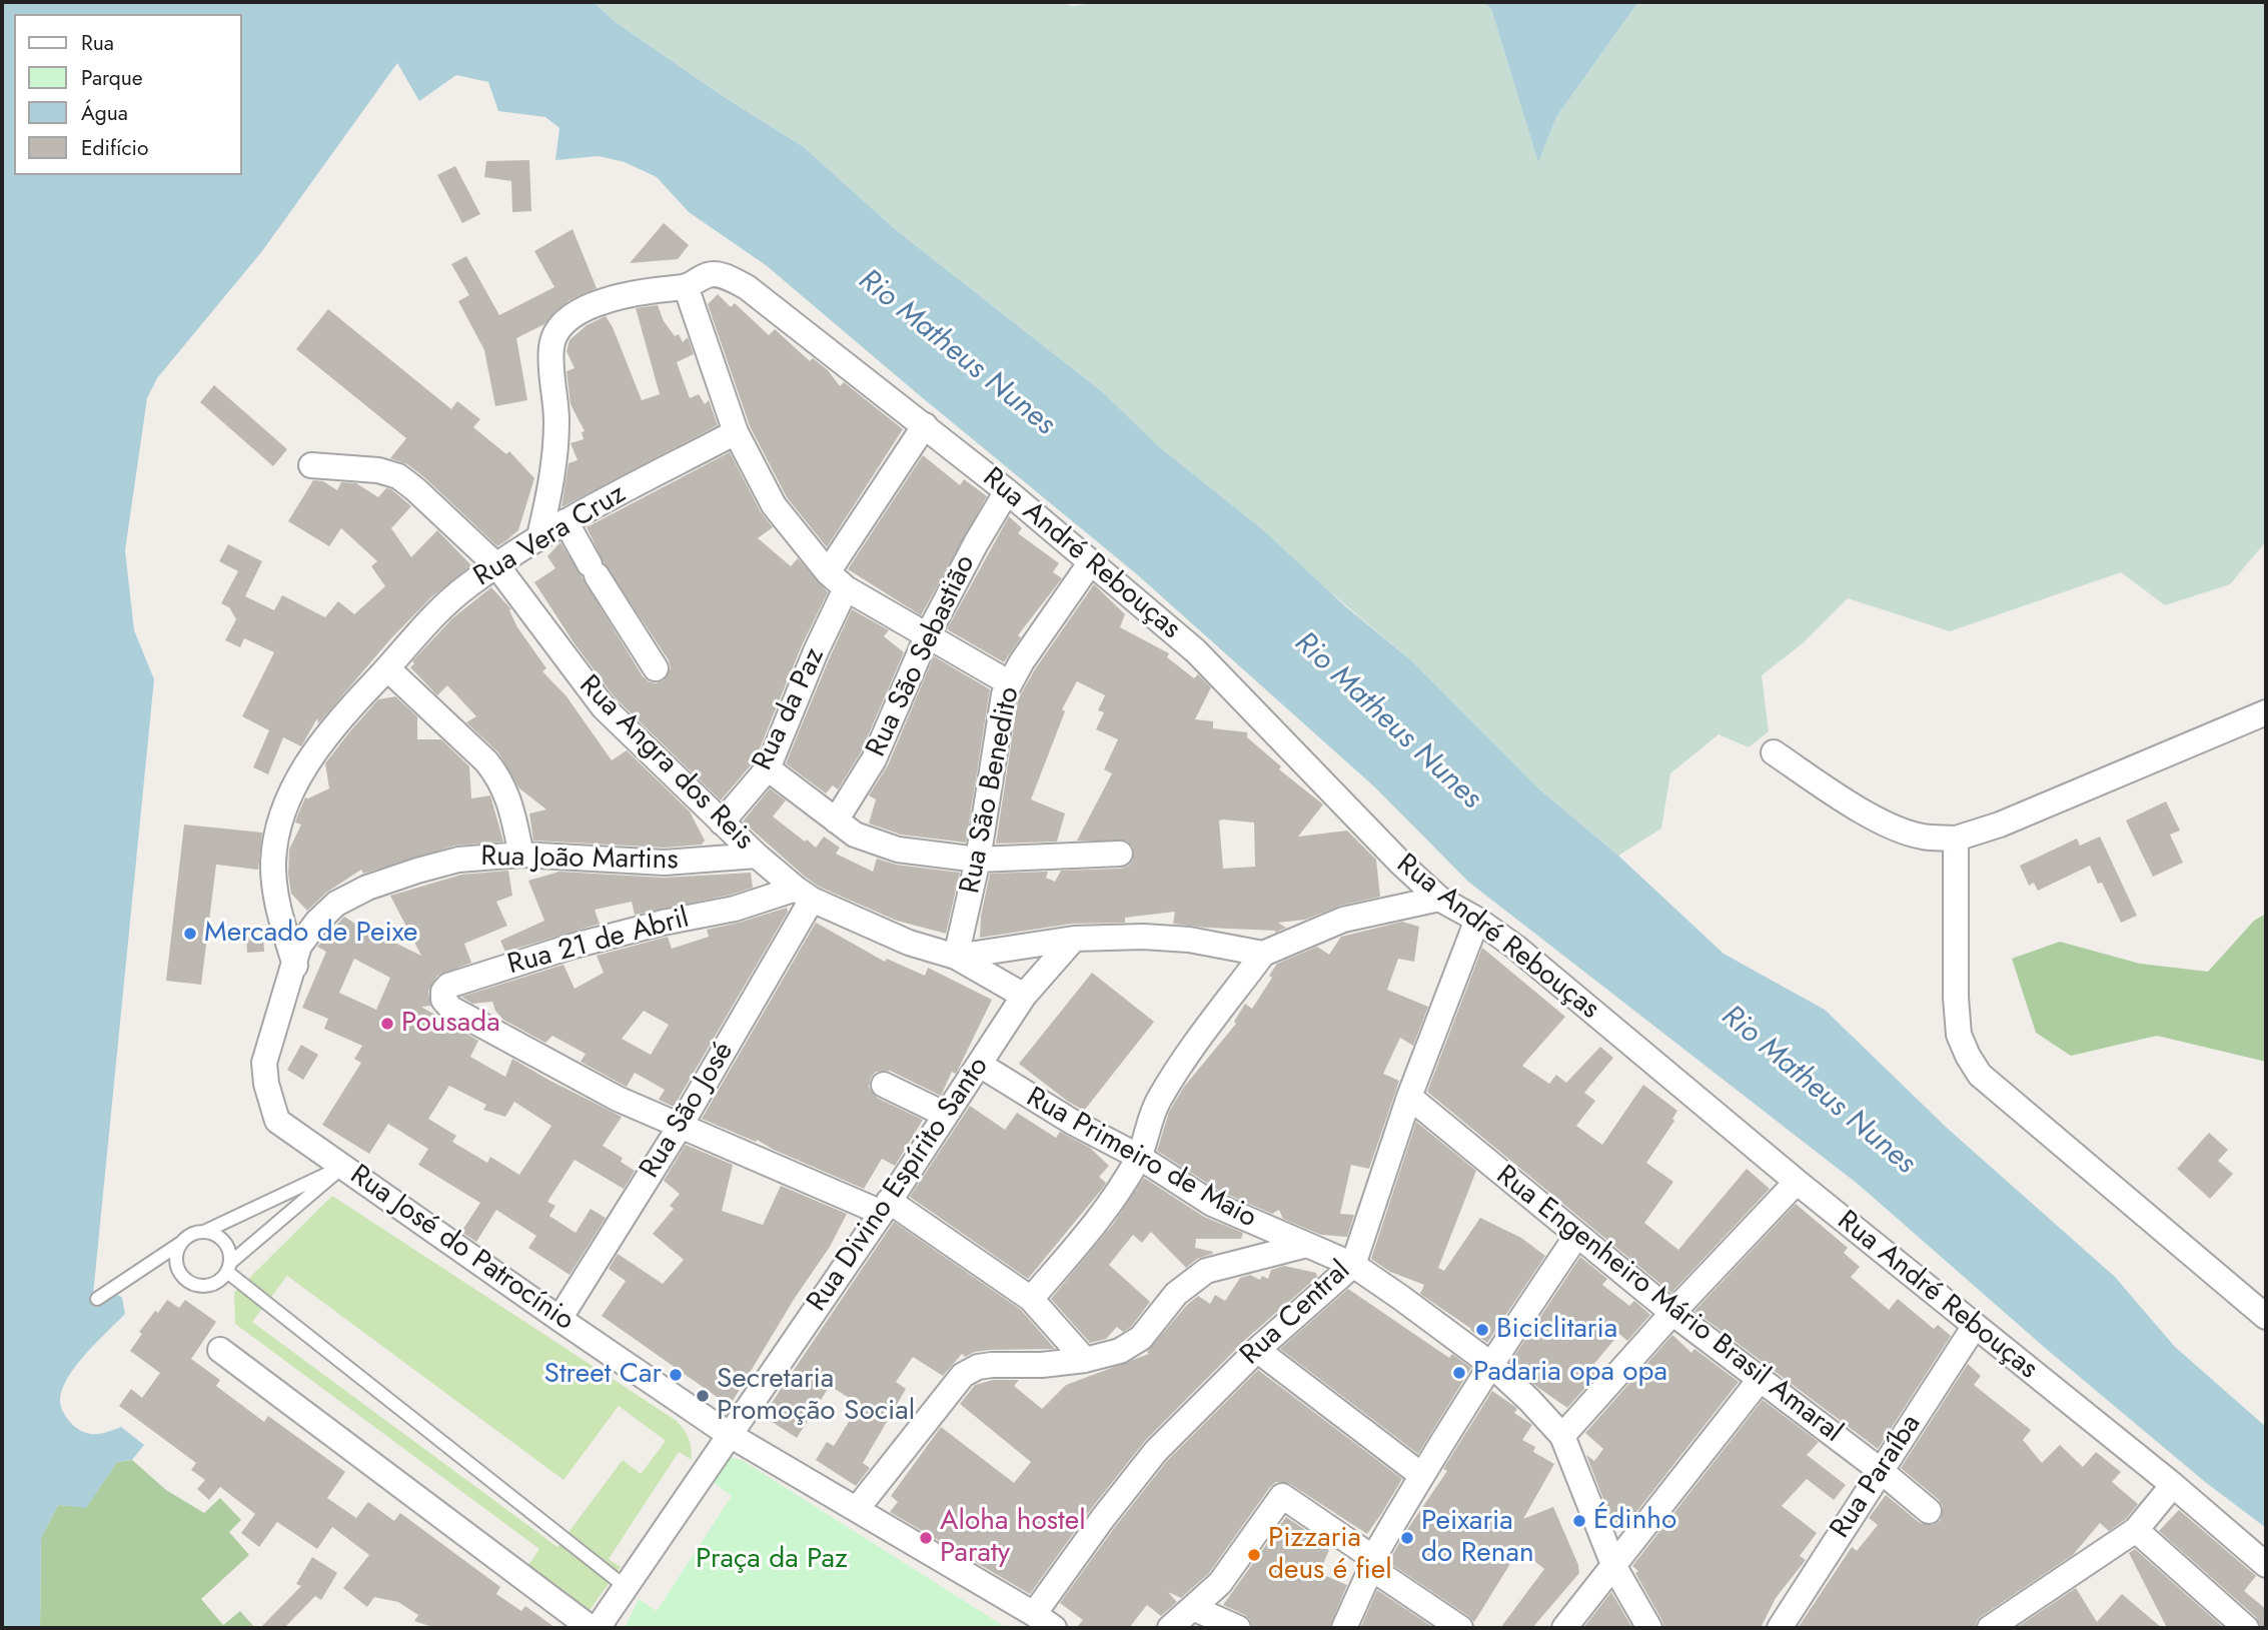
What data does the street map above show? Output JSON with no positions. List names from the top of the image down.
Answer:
{
  "streets": {
    "street": [
      "Rua Vera Cruz",
      "Rua André Rebouças",
      "Rua São Sebastião",
      "Rua da Paz",
      "Rua Angra dos Reis",
      "Rua São Benedito",
      "Rua João Martins",
      "Rua 21 de Abril",
      "Rua São José",
      "Rua Primeiro de Maio",
      "Rua Divino Espírito Santo",
      "Rua José do Patrocínio",
      "Rua Engenheiro Mário Brasil Amaral",
      "Rua Central",
      "Rua Paraíba"
    ]
  },
  "crossings": [
    ["Rua Vera Cruz", "Rua Angra dos Reis"],
    ["Rua Vera Cruz", "Rua João Martins"],
    ["Rua André Rebouças", "Rua São Sebastião"],
    ["Rua André Rebouças", "Rua da Paz"],
    ["Rua André Rebouças", "Rua São Benedito"],
    ["Rua André Rebouças", "Rua Central"],
    ["Rua André Rebouças", "Rua Paraíba"],
    ["Rua da Paz", "Rua Angra dos Reis"],
    ["Rua Angra dos Reis", "Rua São Benedito"],
    ["Rua Angra dos Reis", "Rua João Martins"],
    ["Rua Angra dos Reis", "Rua 21 de Abril"],
    ["Rua Angra dos Reis", "Rua São José"],
    ["Rua Angra dos Reis", "Rua Divino Espírito Santo"],
    ["Rua João Martins", "Rua José do Patrocínio"],
    ["Rua 21 de Abril", "Rua São José"],
    ["Rua São José", "Rua José do Patrocínio"],
    ["Rua Primeiro de Maio", "Rua Divino Espírito Santo"],
    ["Rua Primeiro de Maio", "Rua Central"],
    ["Rua Divino Espírito Santo", "Rua José do Patrocínio"],
    ["Rua José do Patrocínio", "Rua Central"],
    ["Rua Engenheiro Mário Brasil Amaral", "Rua Central"],
    ["Rua Engenheiro Mário Brasil Amaral", "Rua Paraíba"]
  ],
  "water": ["Rio Matheus Nunes"],
  "parks": ["Praça da Paz"],
  "places": [
    "Mercado de Peixe",
    "Pousada",
    "Biciclitaria",
    "Padaria opa opa",
    "Street Car",
    "Secretaria Promoção Social",
    "Édinho",
    "Aloha hostel Paraty",
    "Peixaria do Renan",
    "Pizzaria deus é fiel"
  ],
  "legend": [
    "Rua",
    "Parque",
    "Água",
    "Edifício"
  ]
}
